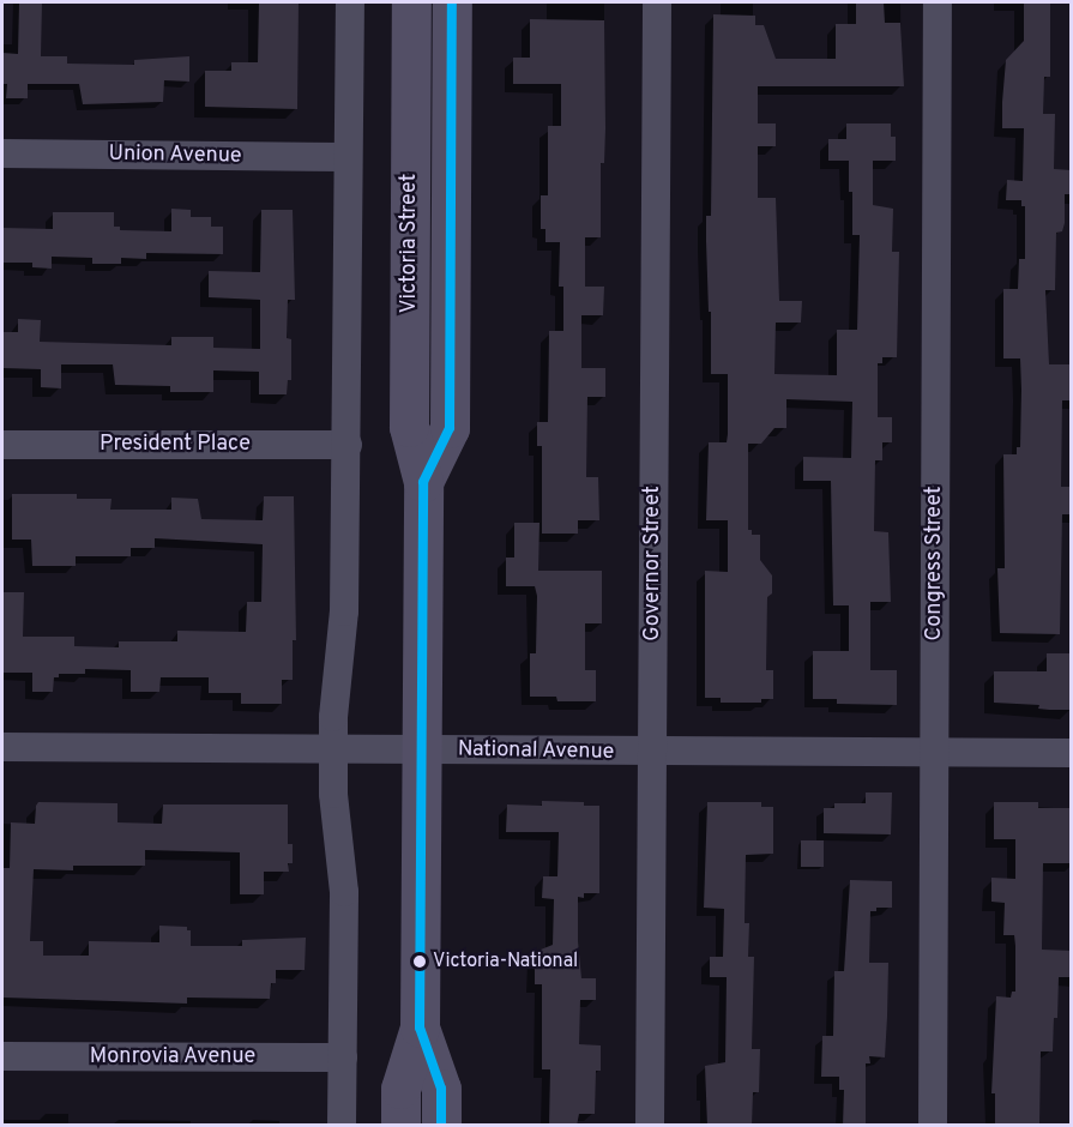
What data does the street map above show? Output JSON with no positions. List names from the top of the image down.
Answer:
{
  "streets": {
    "main road": ["Victoria Street"],
    "street": [
      "Union Avenue",
      "President Place",
      "Governor Street",
      "Congress Street",
      "National Avenue",
      "Monrovia Avenue"
    ]
  },
  "crossings": [
    ["Victoria Street", "National Avenue"],
    ["Governor Street", "National Avenue"],
    ["Congress Street", "National Avenue"]
  ],
  "places": ["Victoria-National"]
}
